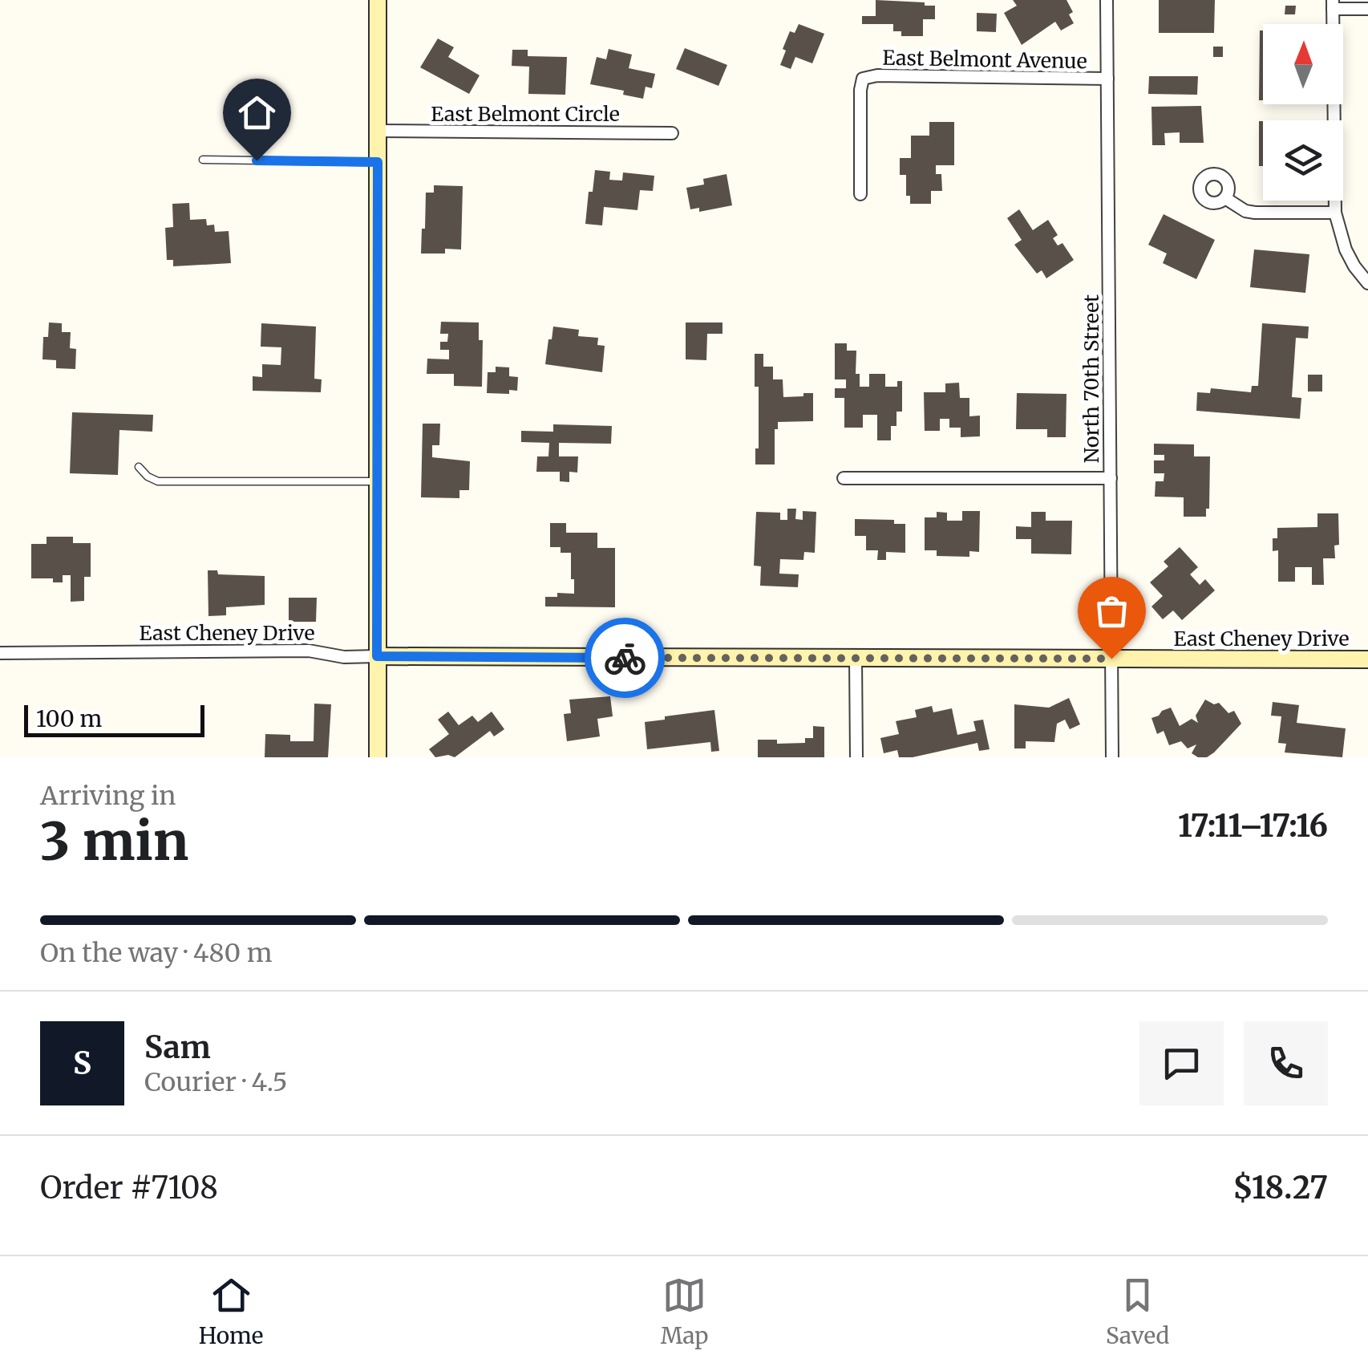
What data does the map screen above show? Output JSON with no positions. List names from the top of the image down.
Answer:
{
  "streets": {
    "street": [
      "East Belmont Avenue",
      "East Belmont Circle",
      "North 70th Street",
      "East Cheney Drive"
    ]
  },
  "crossings": [
    ["East Belmont Avenue", "North 70th Street"],
    ["North 70th Street", "East Cheney Drive"]
  ],
  "scale_bar": "100 m",
  "north": "top",
  "page": {
    "scale": "100 m",
    "heading": ["3 min", "Arriving in", "17:11–17:16"],
    "panel": [
      "Sam",
      "Courier · 4.5",
      "Order #7108",
      "$18.27"
    ],
    "bar": "On the way · 480 m",
    "round": "S",
    "tabs": ["Home", "Map", "Saved"]
  }
}
